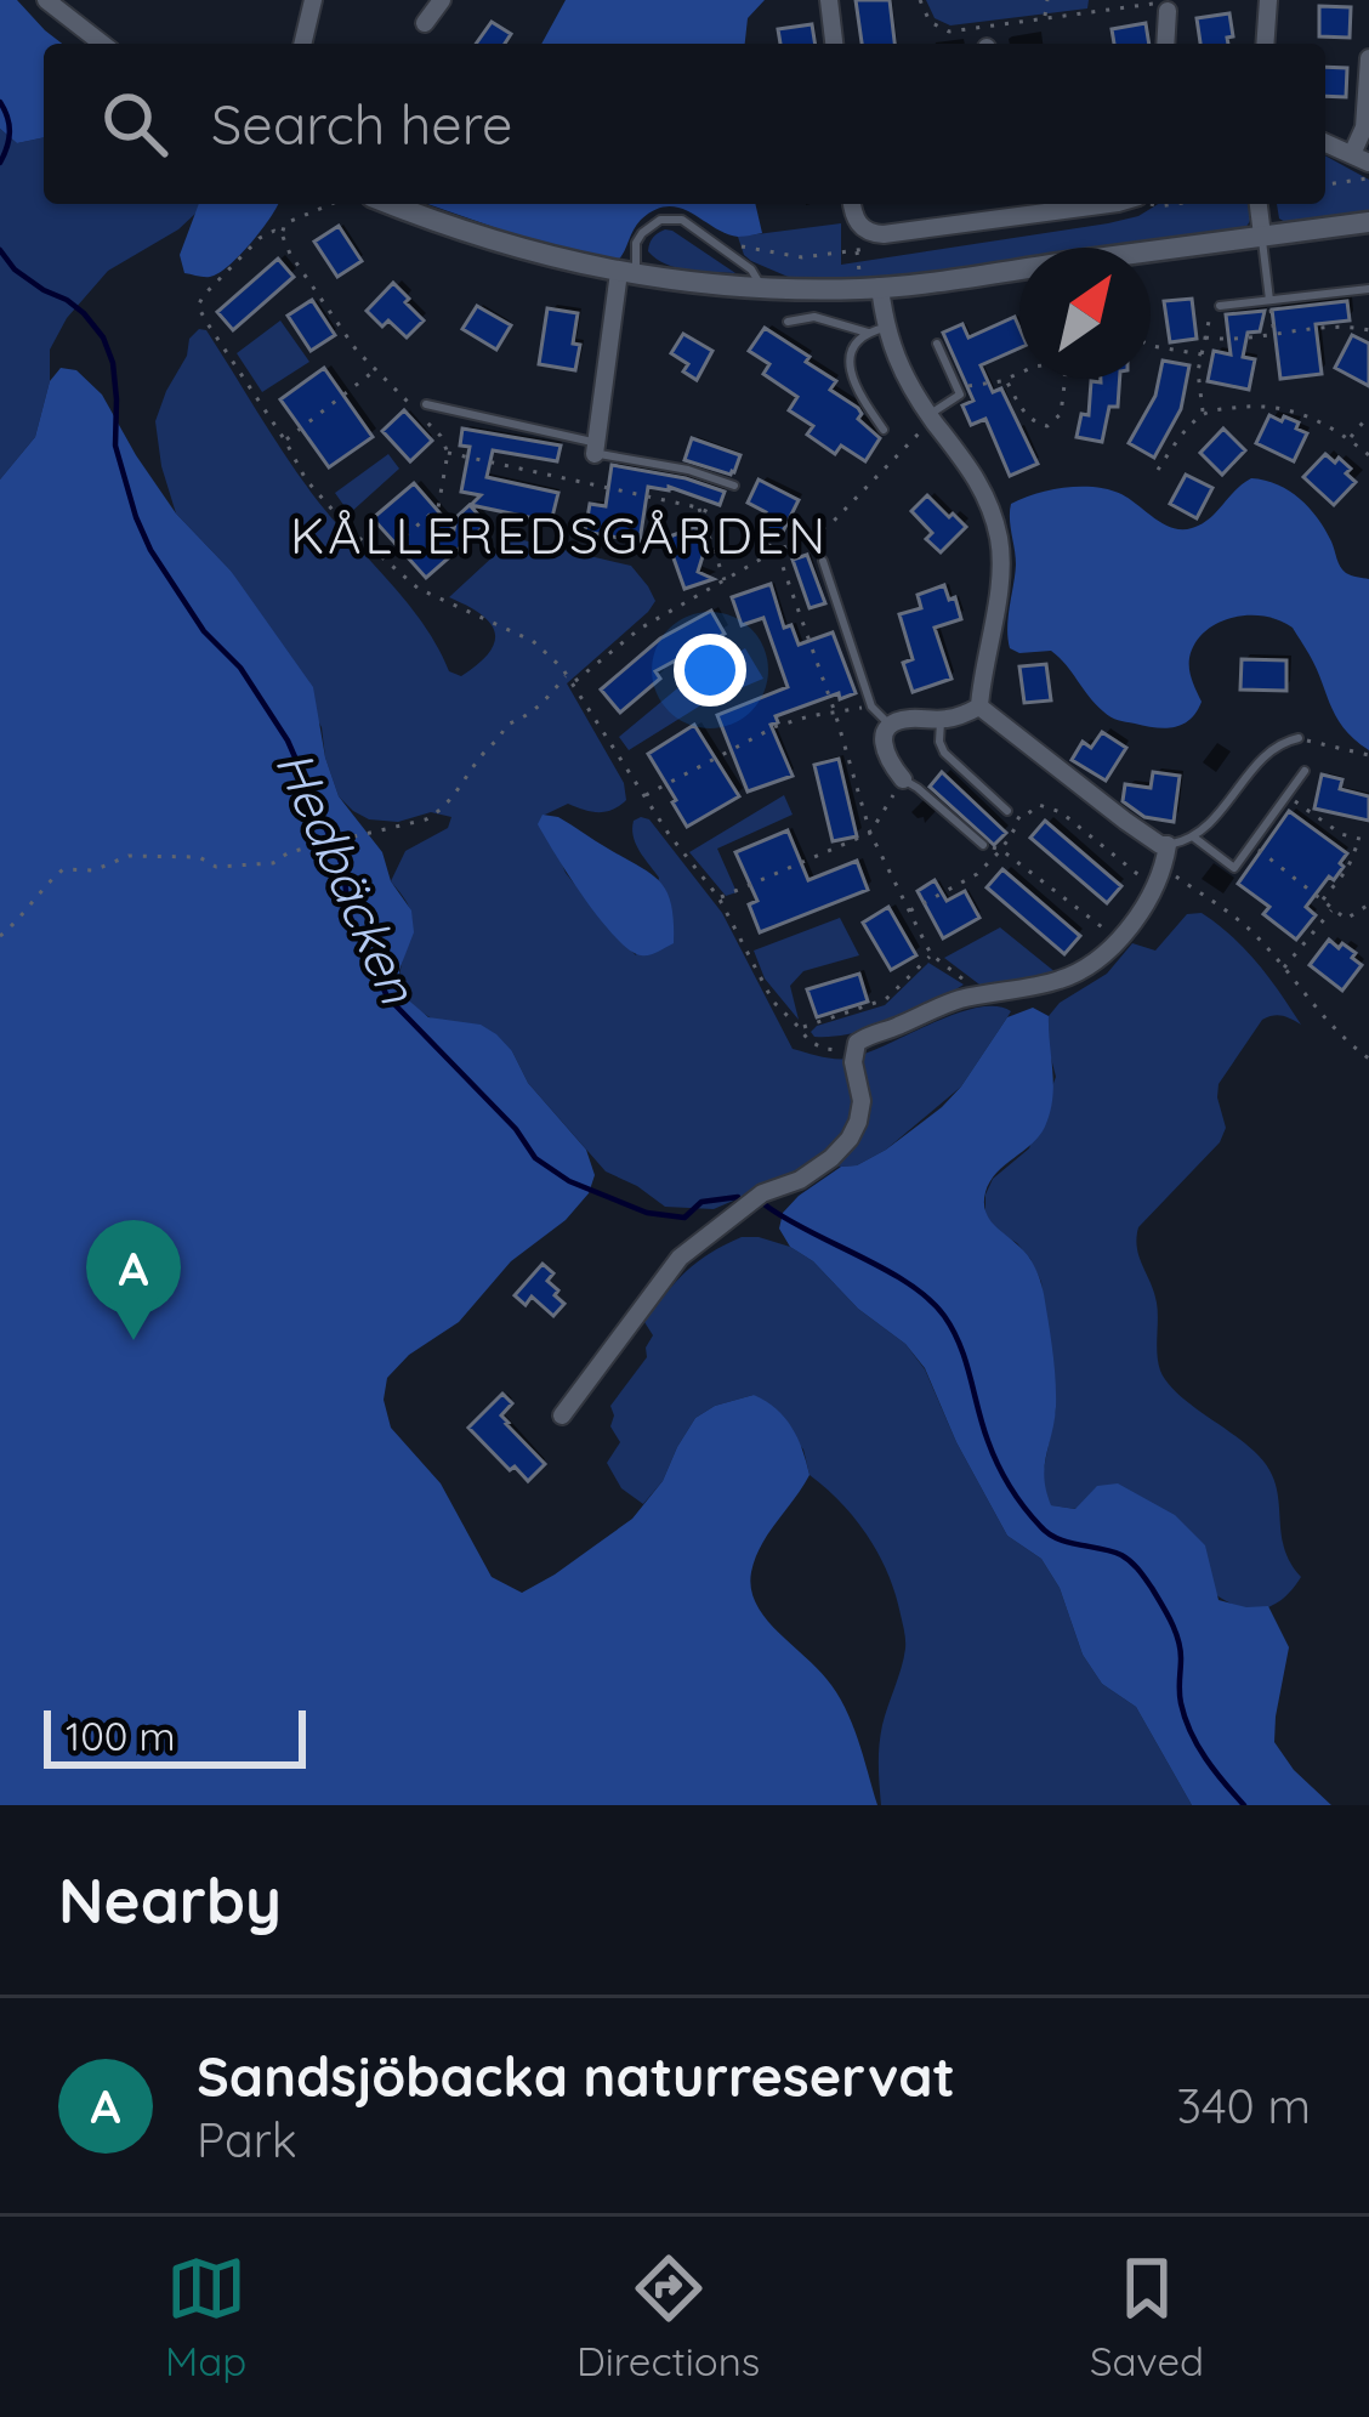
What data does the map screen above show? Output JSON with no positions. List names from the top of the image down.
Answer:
{
  "districts": ["KÅLLEREDSGÅRDEN"],
  "water": ["Hedbäcken"],
  "scale_bar": "100 m",
  "north": "top right",
  "page": {
    "search": "Search here",
    "pins": "A",
    "scale": "100 m",
    "heading": "Nearby",
    "list": [
      {
        "mark": "A",
        "name": "Sandsjöbacka naturreservat",
        "note": "Park",
        "value": "340 m"
      }
    ],
    "nav": ["Map", "Directions", "Saved"]
  }
}
